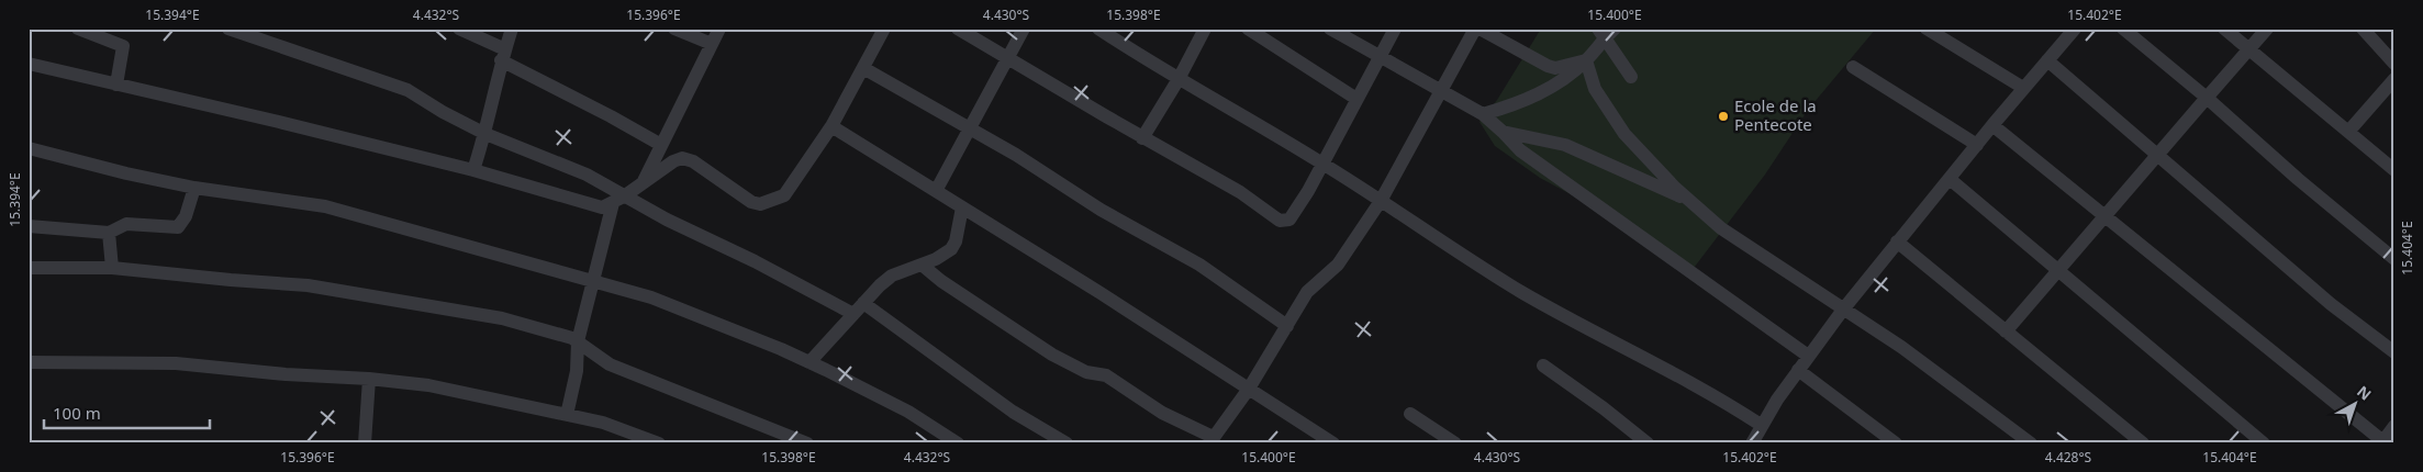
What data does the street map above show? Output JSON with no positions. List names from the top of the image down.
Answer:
{
  "places": ["Ecole de la Pentecote"],
  "scale_bar": "100 m",
  "north": "top right",
  "coordinates": [
    "15.394°E",
    "4.432°S",
    "15.396°E",
    "4.430°S",
    "15.398°E",
    "15.400°E",
    "15.402°E",
    "15.404°E",
    "4.428°S"
  ]
}
